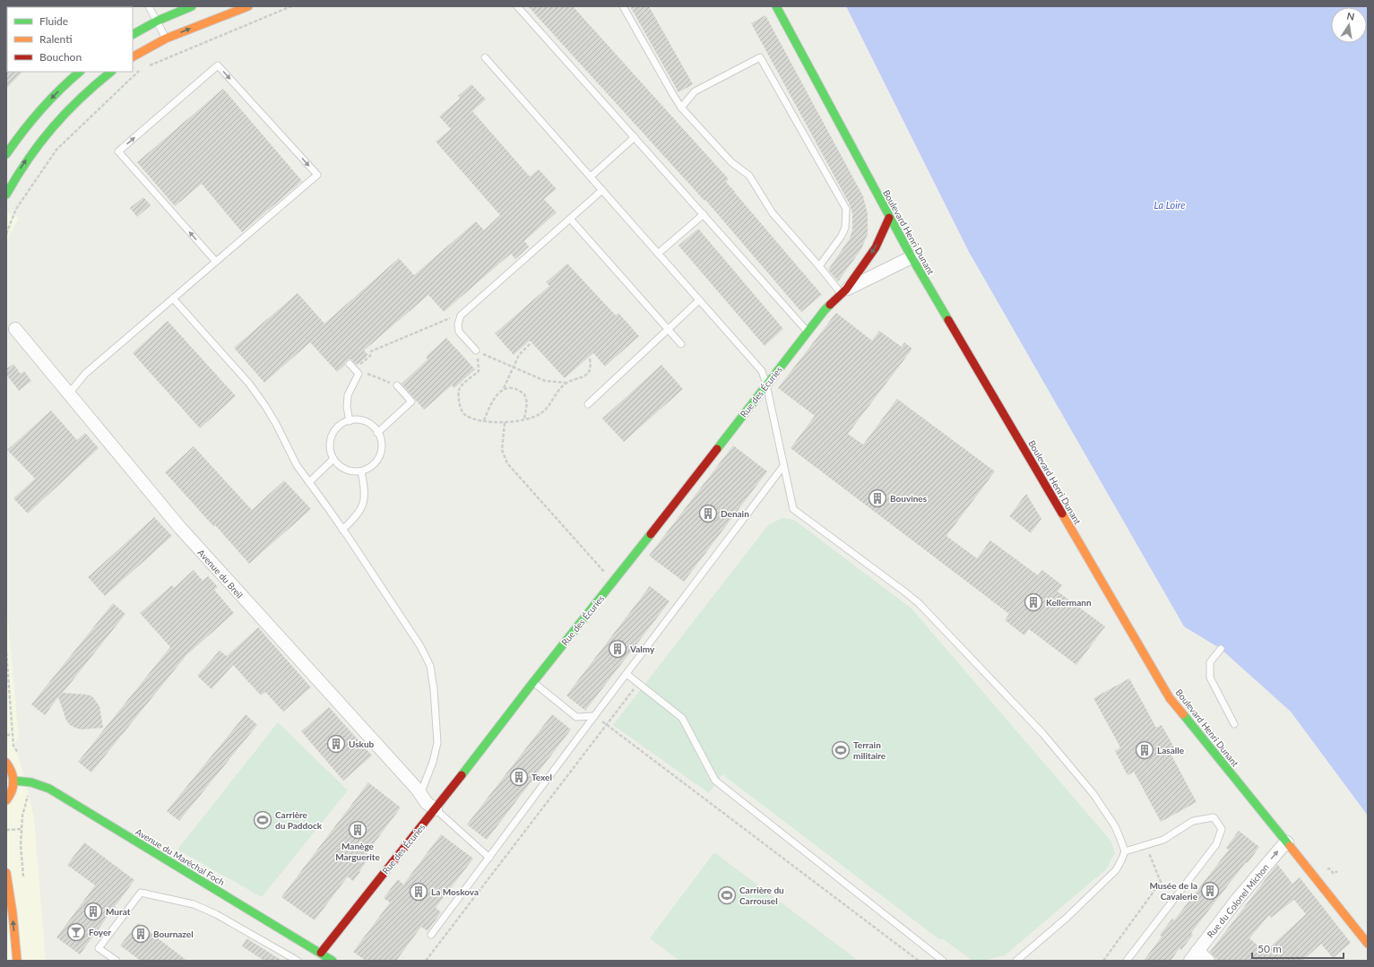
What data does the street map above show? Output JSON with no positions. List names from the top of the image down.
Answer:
{
  "streets": {
    "main road": ["Boulevard Henri Dunant", "Rue des Écuries", "Avenue du Maréchal Foch"],
    "street": ["Avenue du Breil", "Rue du Colonel Michon"]
  },
  "crossings": [
    ["Boulevard Henri Dunant", "Rue des Écuries"],
    ["Boulevard Henri Dunant", "Rue du Colonel Michon"],
    ["Rue des Écuries", "Avenue du Breil"],
    ["Rue des Écuries", "Avenue du Maréchal Foch"]
  ],
  "one_way": ["Rue du Colonel Michon"],
  "water": ["La Loire"],
  "places": {
    "building": [
      "Bouvines",
      "Denain",
      "Kellermann",
      "Valmy",
      "Uskub",
      "Lasalle",
      "Texel",
      "Manège Marguerite",
      "Musée de la Cavalerie",
      "La Moskova",
      "Murat",
      "Bournazel"
    ],
    "sports": ["Terrain militaire", "Carrière du Paddock", "Carrière du Carrousel"],
    "bar": ["Foyer"]
  },
  "legend": ["Fluide", "Ralenti", "Bouchon"],
  "scale_bar": "50 m",
  "north": "top"
}
